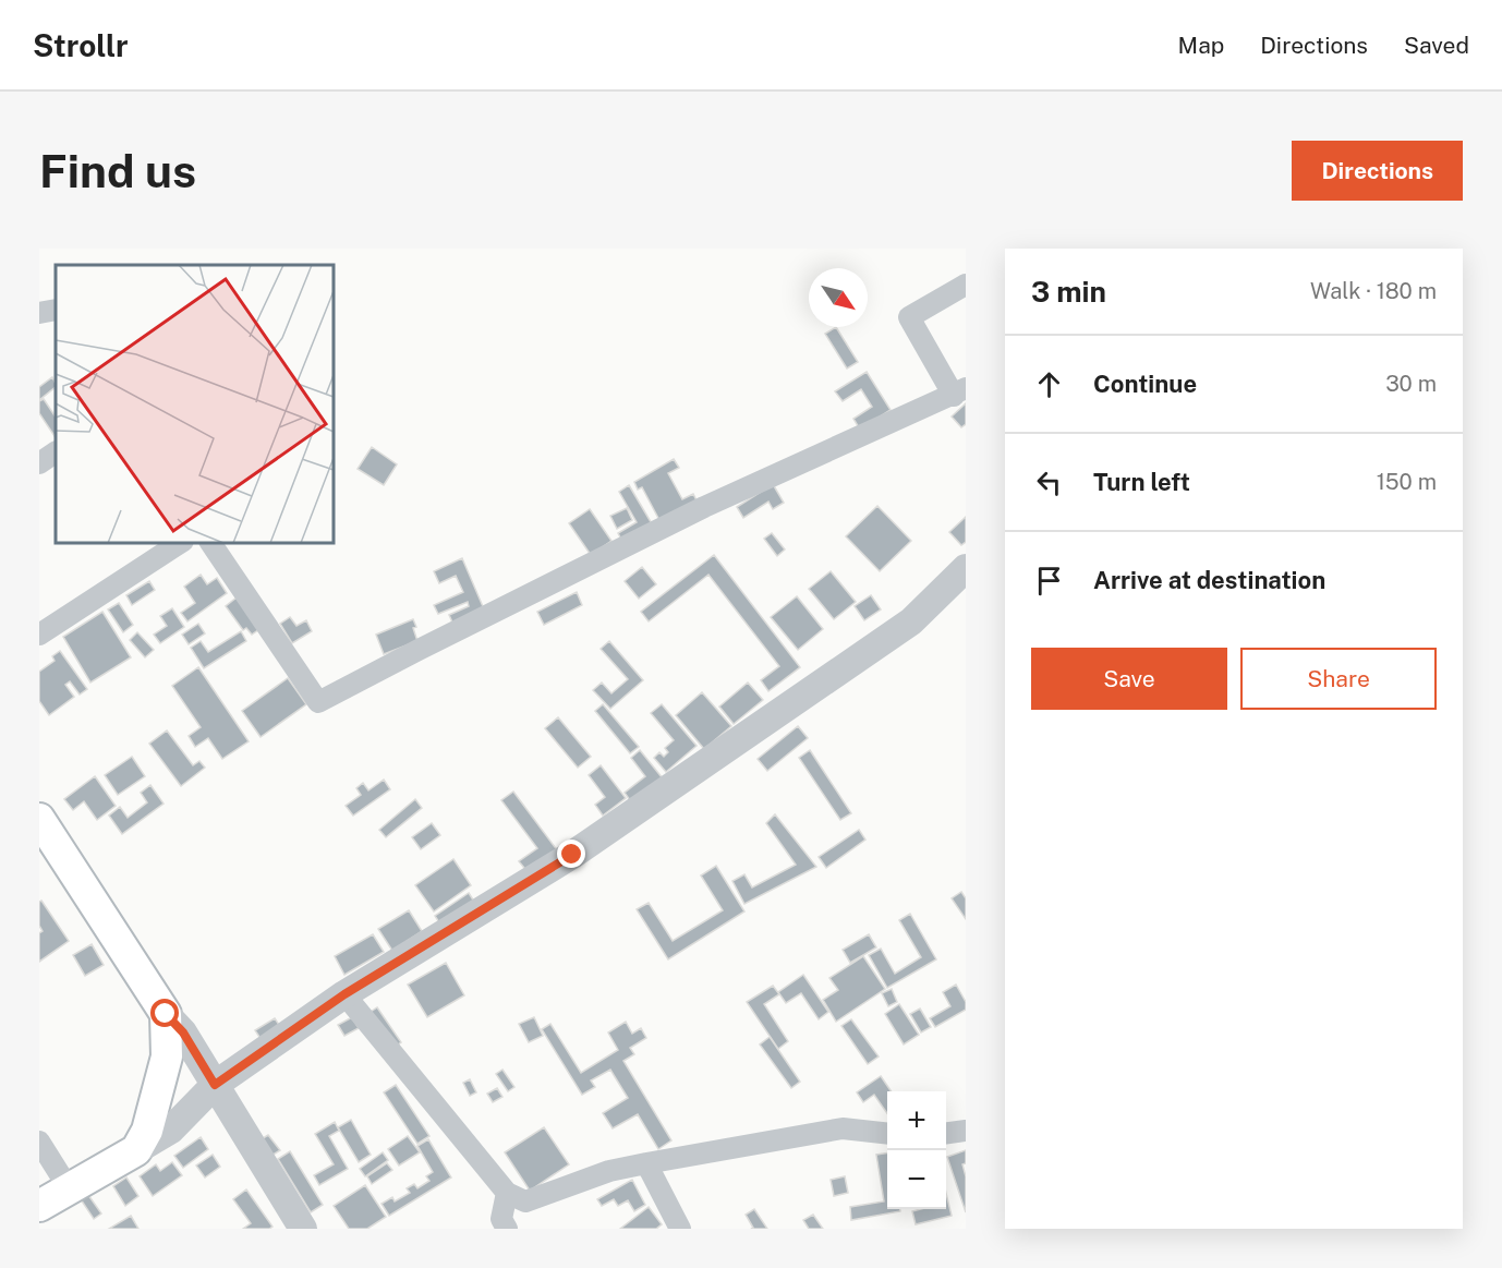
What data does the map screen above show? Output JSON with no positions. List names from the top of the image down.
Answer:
{
  "north": "bottom right",
  "page": {
    "header": "Strollr",
    "nav": ["Map", "Directions", "Saved"],
    "buttons": [
      "Directions",
      ["Save", "Share"]
    ],
    "title": "Find us",
    "heading": ["3 min", "Walk · 180 m"],
    "list": [
      ["Continue", "30 m"],
      ["Turn left", "150 m"],
      "Arrive at destination"
    ],
    "map_buttons": ["+", "−"]
  }
}
